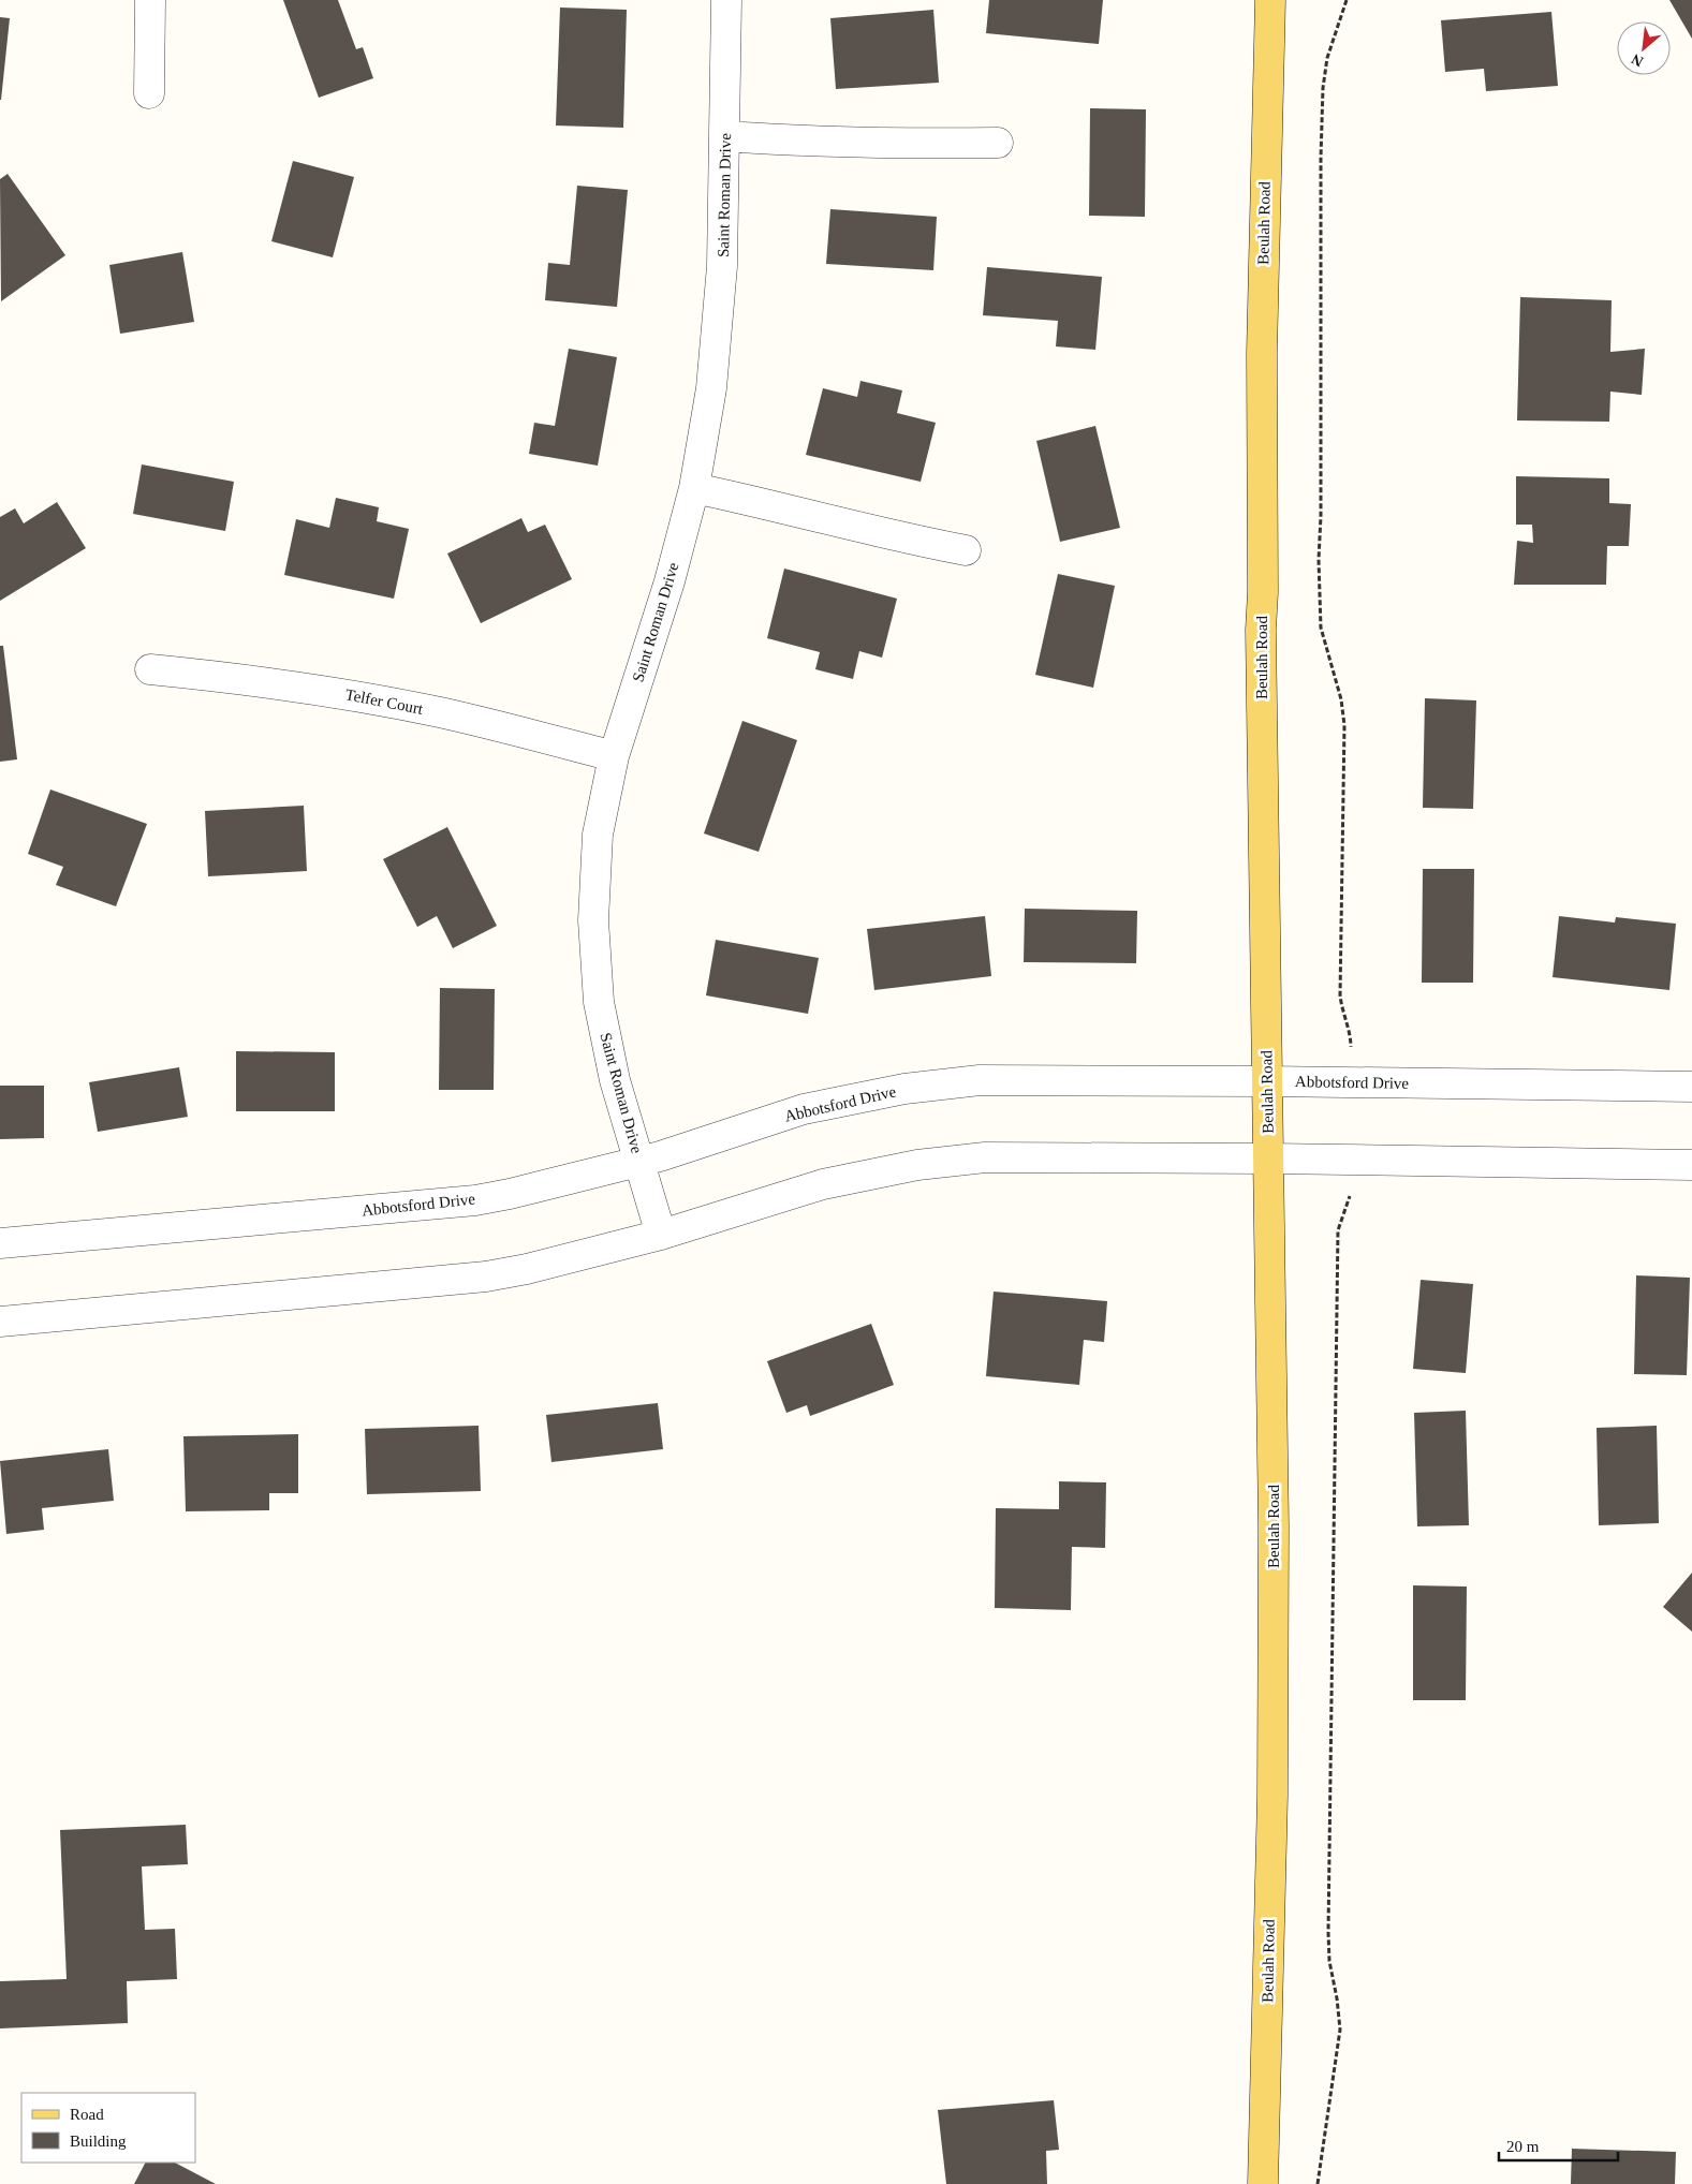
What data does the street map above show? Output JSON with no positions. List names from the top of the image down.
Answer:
{
  "streets": {
    "main road": ["Beulah Road"],
    "street": ["Saint Roman Drive", "Telfer Court", "Abbotsford Drive"]
  },
  "crossings": [
    ["Saint Roman Drive", "Telfer Court"],
    ["Saint Roman Drive", "Abbotsford Drive"],
    ["Beulah Road", "Abbotsford Drive"]
  ],
  "legend": ["Road", "Building"],
  "scale_bar": "20 m",
  "north": "bottom left"
}
